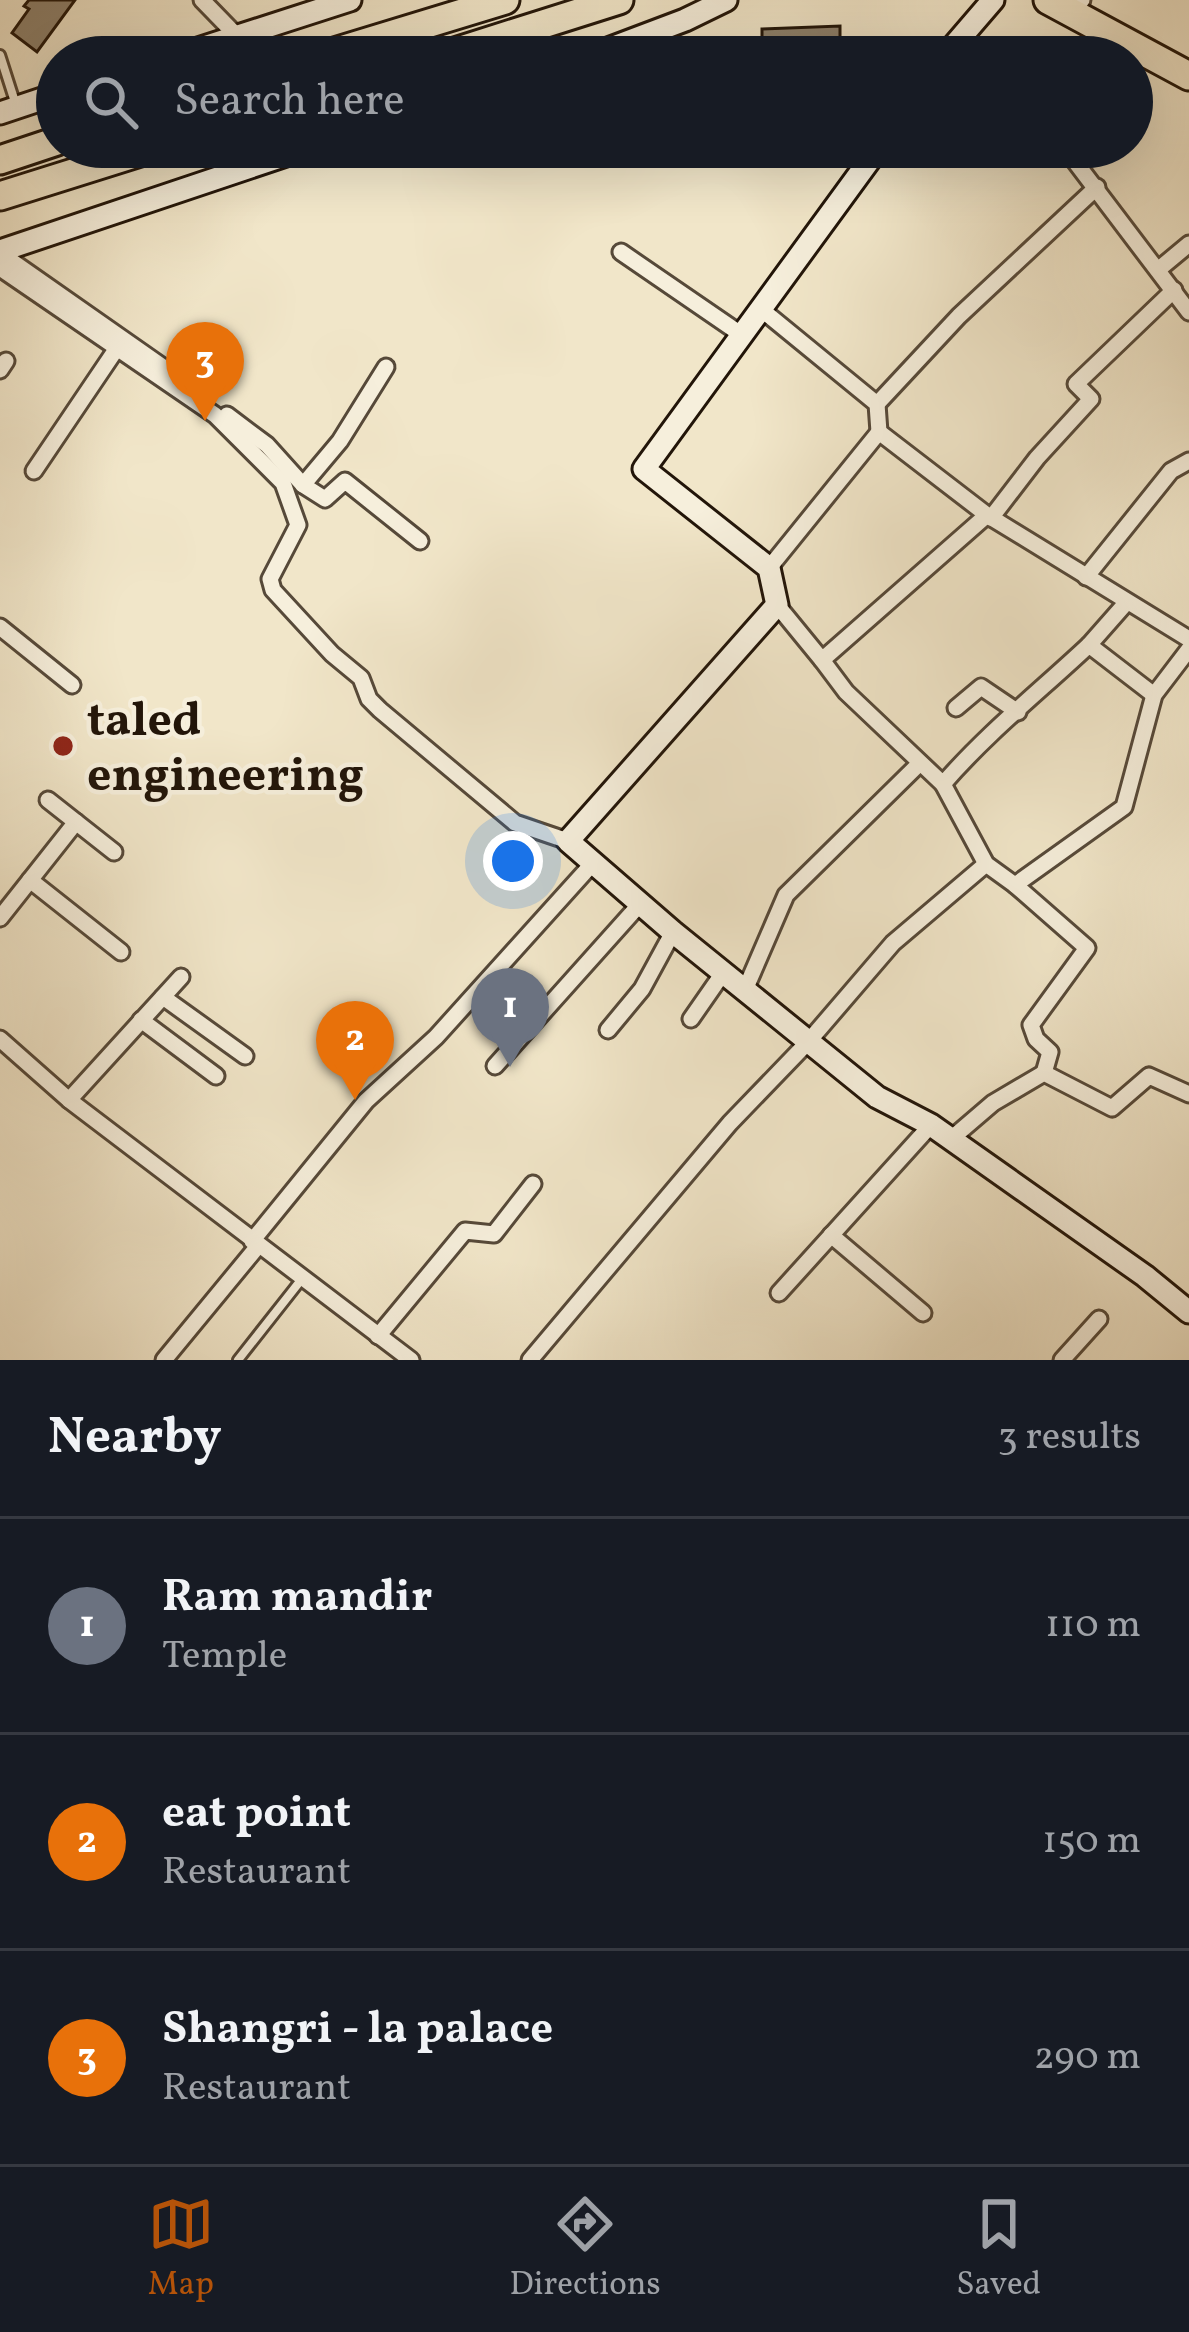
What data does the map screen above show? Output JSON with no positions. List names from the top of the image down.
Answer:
{
  "places": ["taled engineering"],
  "page": {
    "search": "Search here",
    "pins": ["3", "1", "2"],
    "heading": ["Nearby", "3 results"],
    "list": [
      {
        "mark": "1",
        "name": "Ram mandir",
        "note": "Temple",
        "value": "110 m"
      },
      {
        "mark": "2",
        "name": "eat point",
        "note": "Restaurant",
        "value": "150 m"
      },
      {
        "mark": "3",
        "name": "Shangri - la palace",
        "note": "Restaurant",
        "value": "290 m"
      }
    ],
    "nav": ["Map", "Directions", "Saved"]
  }
}
